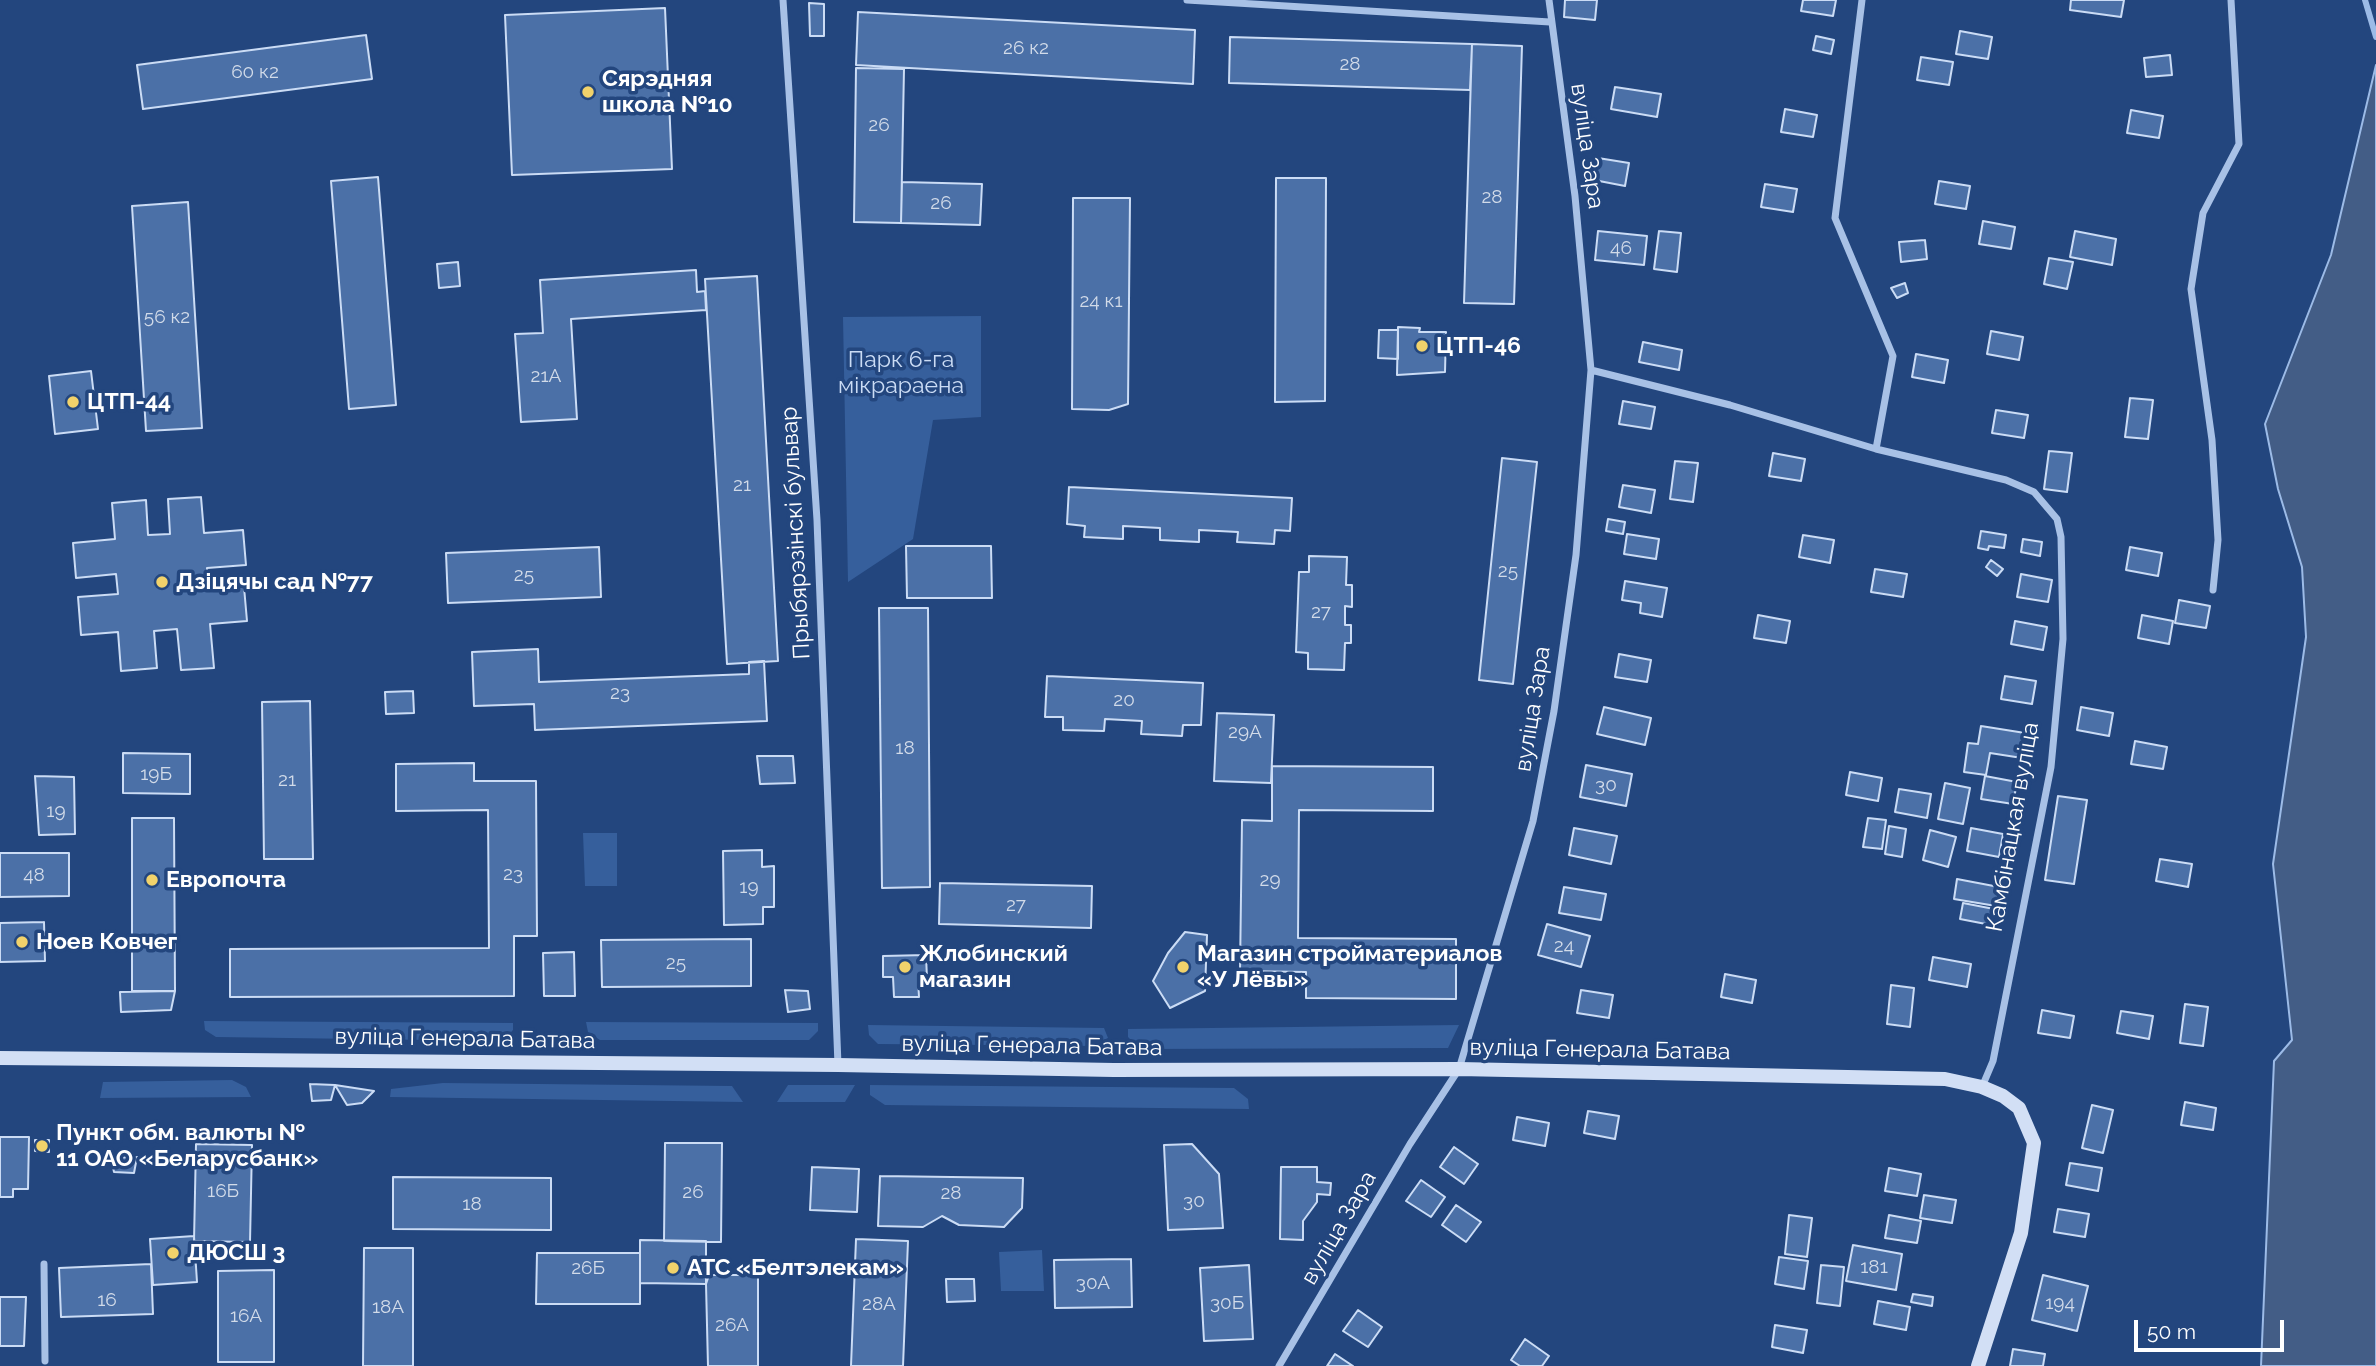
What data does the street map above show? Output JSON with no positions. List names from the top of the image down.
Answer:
{
  "streets": {
    "street": [
      "вуліца Зара",
      "Прыбярэзінскі бульвар",
      "Камбінацкая вуліца",
      "вуліца Генерала Батава"
    ]
  },
  "crossings": [
    ["вуліца Зара", "Камбінацкая вуліца"],
    ["вуліца Зара", "вуліца Генерала Батава"],
    ["Прыбярэзінскі бульвар", "вуліца Генерала Батава"],
    ["Камбінацкая вуліца", "вуліца Генерала Батава"]
  ],
  "parks": ["Парк 6-га мікрараена"],
  "places": [
    "Сярэдняя школа №10",
    "ЦТП-46",
    "ЦТП-44",
    "Дзіцячы сад №77",
    "Европочта",
    "Ноев Ковчег",
    "Жлобинский магазин",
    "Магазин стройматериалов «У Лёвы»",
    "Пункт обм. валюты № 11 ОАО «Беларусбанк»",
    "ДЮСШ 3",
    "АТС «Белтэлекам»"
  ],
  "house_numbers": [
    "26 к2",
    "28",
    "60 к2",
    "26",
    "28",
    "26",
    "46",
    "24 к1",
    "56 к2",
    "21А",
    "21",
    "25",
    "25",
    "27",
    "23",
    "20",
    "29А",
    "18",
    "19Б",
    "21",
    "30",
    "19",
    "23",
    "48",
    "29",
    "19",
    "27",
    "24",
    "25",
    "16Б",
    "26",
    "28",
    "30",
    "18",
    "181",
    "26Б",
    "30А",
    "16",
    "30Б",
    "194",
    "28А",
    "18А",
    "16А",
    "26А"
  ],
  "scale_bar": "50 m"
}
